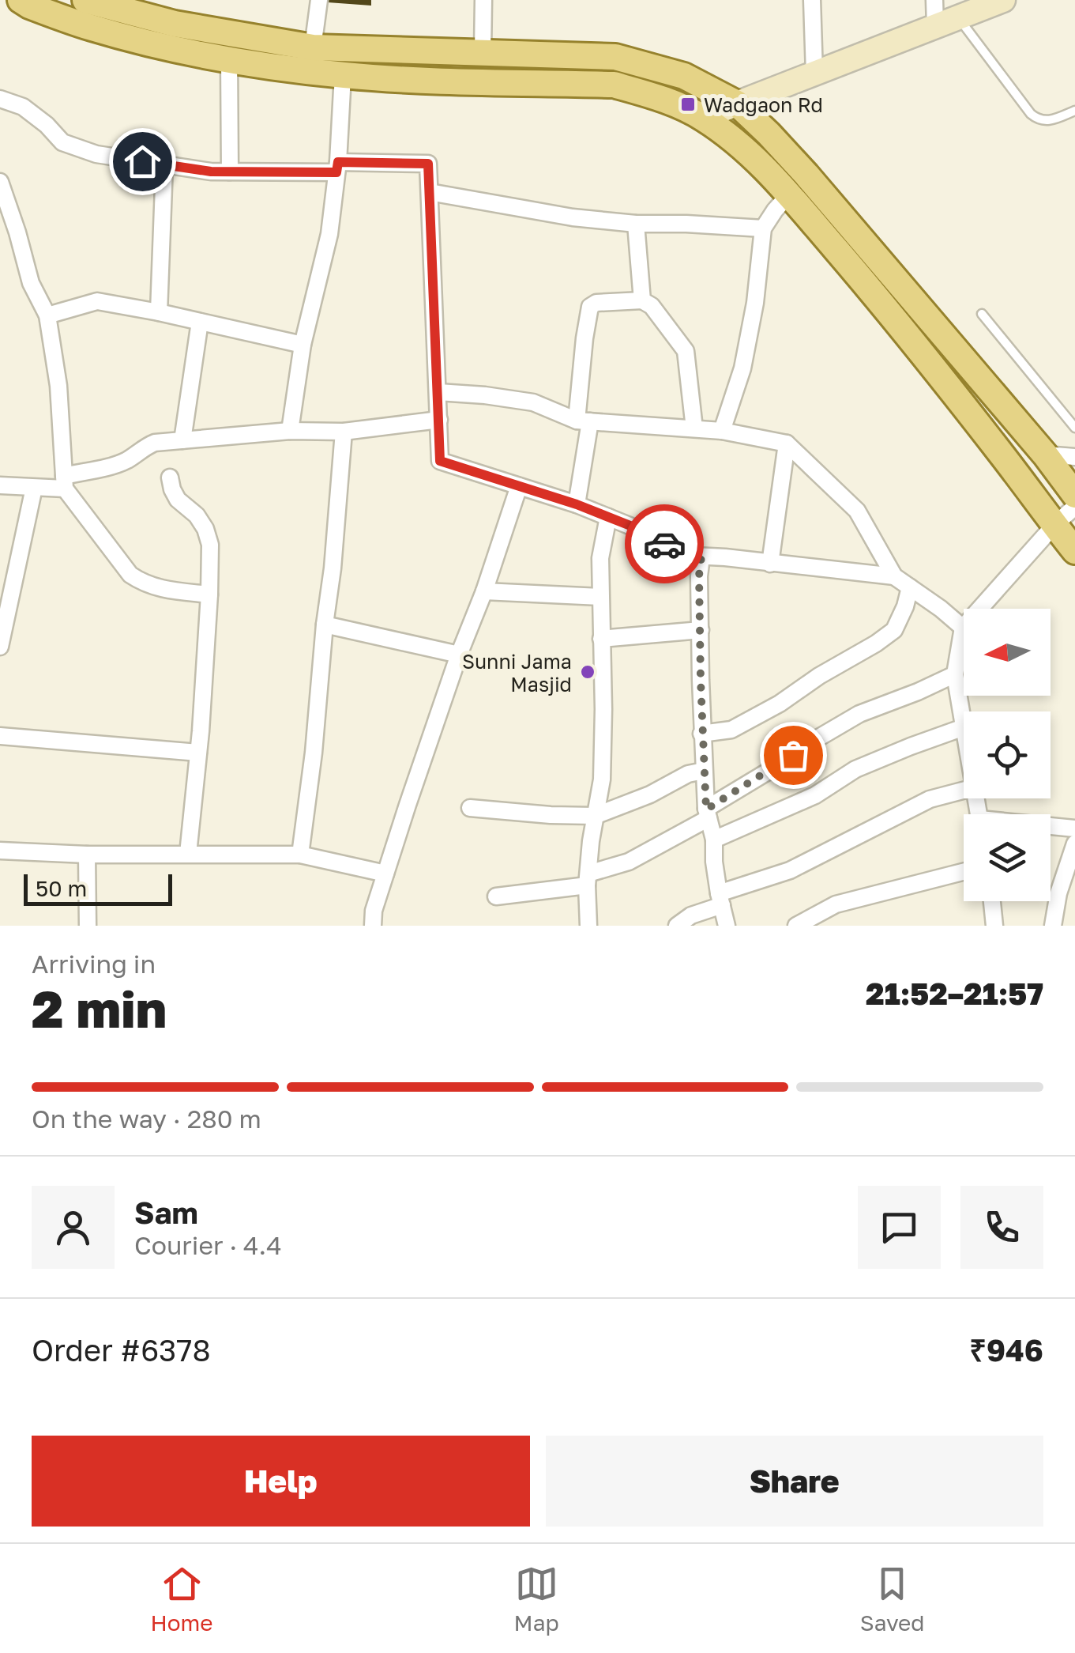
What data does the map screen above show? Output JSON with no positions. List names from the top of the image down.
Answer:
{
  "places": {
    "transit": ["Wadgaon Rd"],
    "other": ["Sunni Jama Masjid"]
  },
  "scale_bar": "50 m",
  "north": "left",
  "page": {
    "scale": "50 m",
    "heading": ["2 min", "Arriving in", "21:52–21:57"],
    "panel": [
      "Sam",
      "Courier · 4.4",
      "Order #6378",
      "₹946"
    ],
    "bar": "On the way · 280 m",
    "buttons": ["Help", "Share"],
    "tabs": ["Home", "Map", "Saved"]
  }
}
